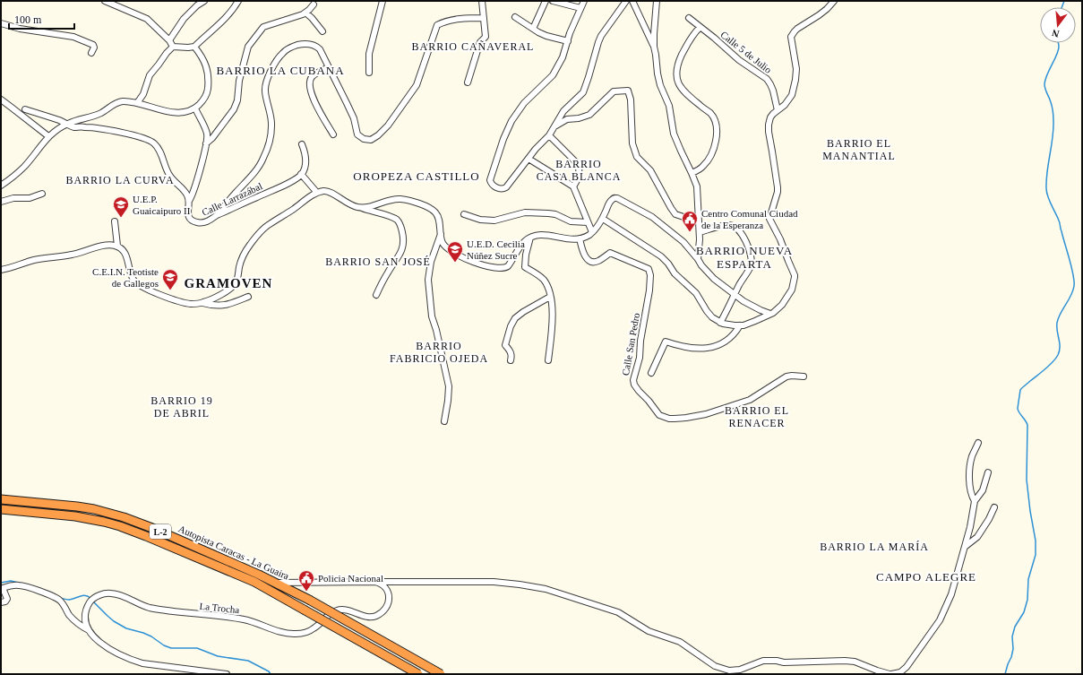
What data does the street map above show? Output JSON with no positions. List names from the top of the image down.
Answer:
{
  "streets": {
    "highway": ["L-2", "Autopista Caracas - La Guaira"],
    "street": [
      "Calle 5 de Julio",
      "Calle Larrazábal",
      "Calle San Pedro",
      "La Trocha"
    ]
  },
  "crossings": [
    ["Autopista Caracas - La Guaira", "La Trocha"]
  ],
  "districts": [
    "BARRIO CAÑAVERAL",
    "BARRIO LA CUBANA",
    "BARRIO EL MANANTIAL",
    "BARRIO CASA BLANCA",
    "OROPEZA CASTILLO",
    "BARRIO LA CURVA",
    "BARRIO NUEVA ESPARTA",
    "BARRIO SAN JOSÉ",
    "GRAMOVEN",
    "BARRIO FABRICIO OJEDA",
    "BARRIO 19 DE ABRIL",
    "BARRIO EL RENACER",
    "BARRIO LA MARÍA",
    "CAMPO ALEGRE"
  ],
  "places": {
    "school or university": ["U.E.P. Guaicaipuro II", "U.E.D. Cecilia Núñez Sucre", "C.E.I.N. Teotiste de Gallegos"],
    "public building": ["Centro Comunal Ciudad de la Esperanza", "Policia Nacional"]
  },
  "scale_bar": "100 m",
  "north": "bottom"
}
